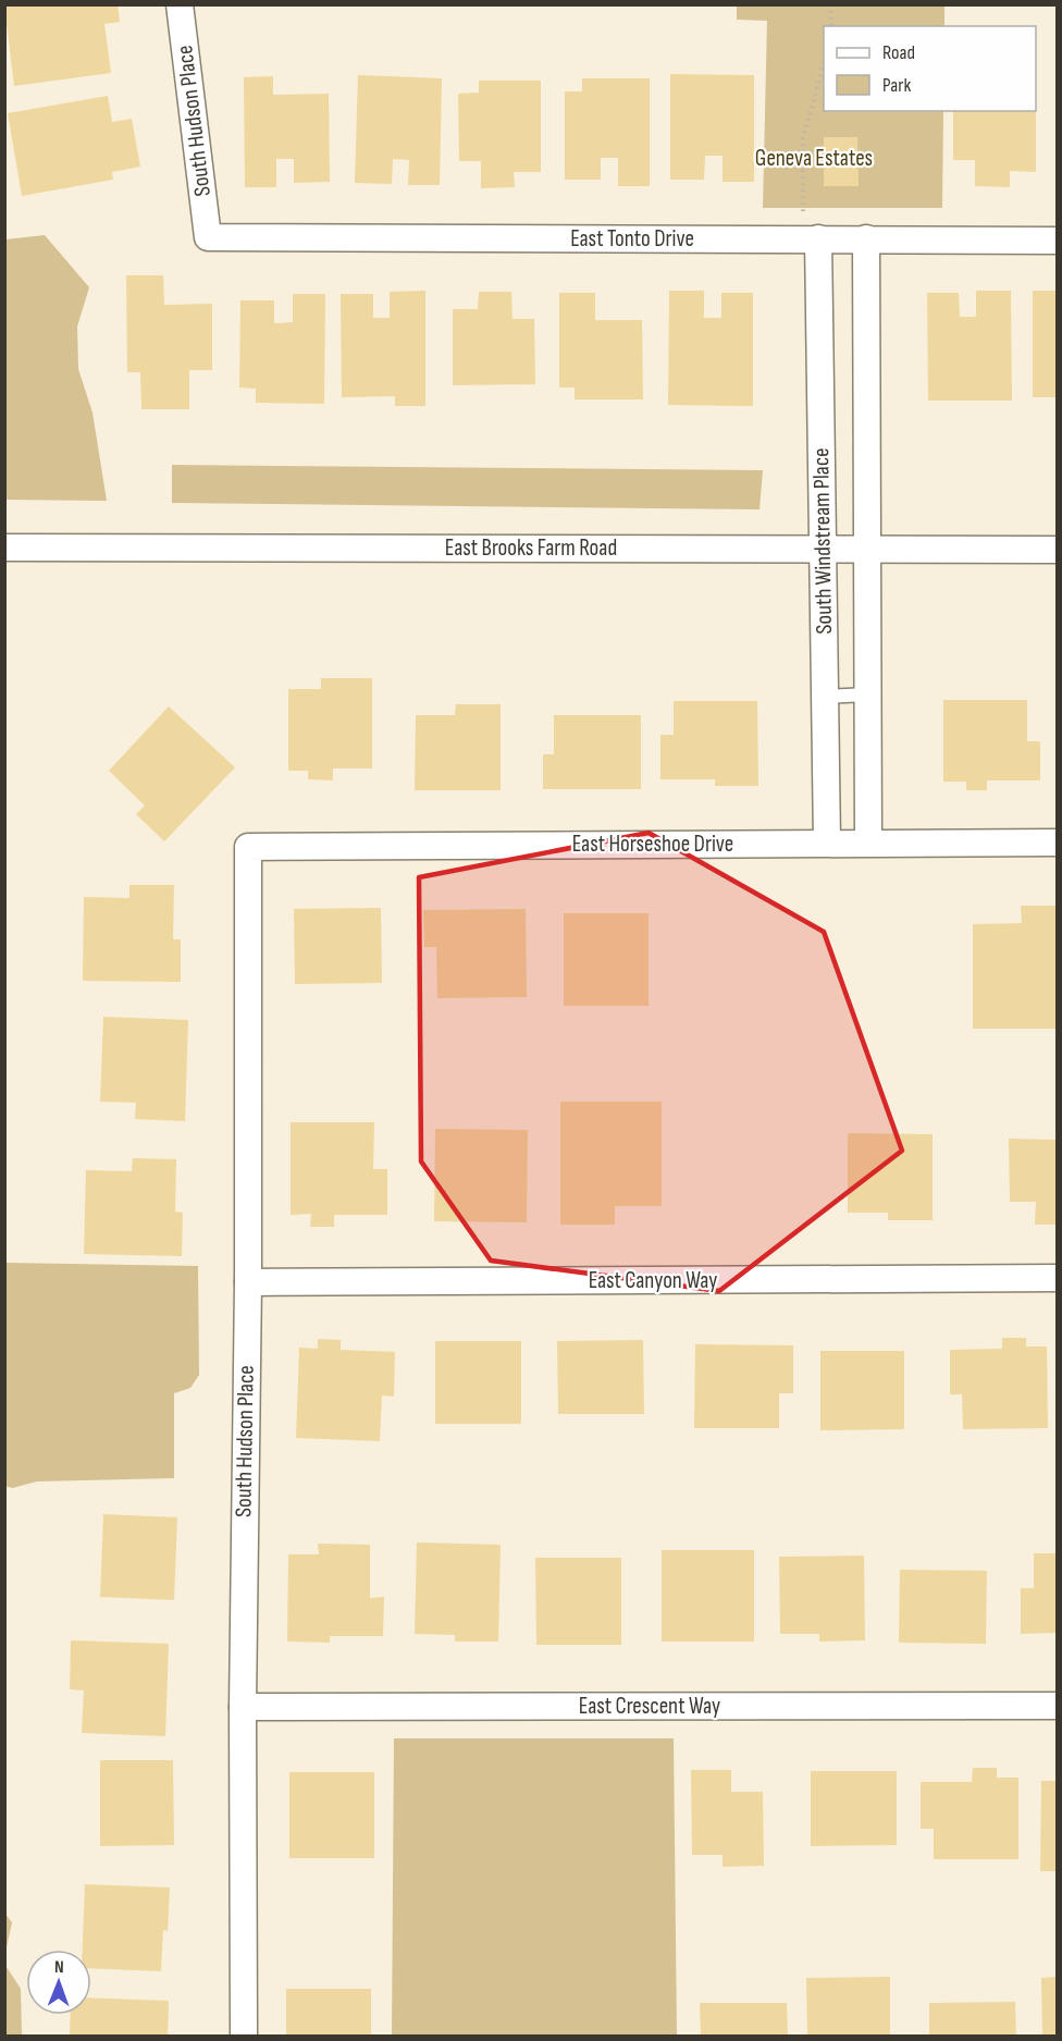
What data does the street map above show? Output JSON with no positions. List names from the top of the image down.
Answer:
{
  "streets": {
    "street": [
      "South Hudson Place",
      "East Tonto Drive",
      "South Windstream Place",
      "East Brooks Farm Road",
      "East Horseshoe Drive",
      "East Canyon Way",
      "East Crescent Way"
    ]
  },
  "crossings": [
    ["South Hudson Place", "East Tonto Drive"],
    ["South Hudson Place", "East Horseshoe Drive"],
    ["South Hudson Place", "East Canyon Way"],
    ["South Hudson Place", "East Crescent Way"],
    ["East Tonto Drive", "South Windstream Place"],
    ["South Windstream Place", "East Brooks Farm Road"],
    ["South Windstream Place", "East Horseshoe Drive"]
  ],
  "parks": ["Geneva Estates"],
  "legend": ["Road", "Park"],
  "north": "top"
}
